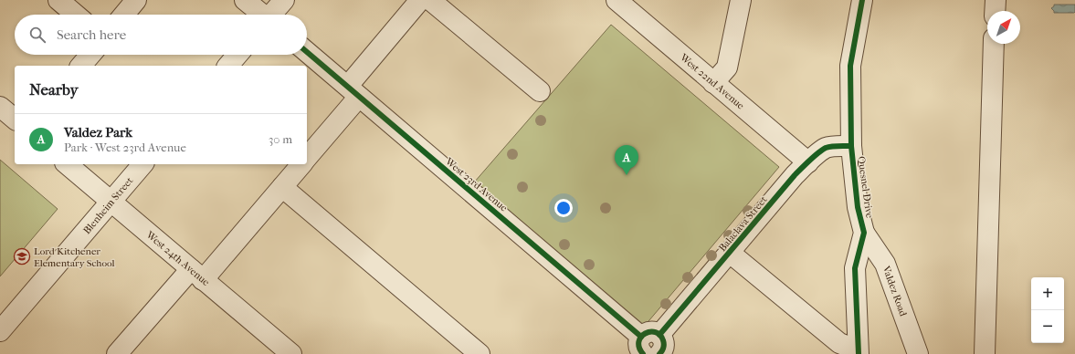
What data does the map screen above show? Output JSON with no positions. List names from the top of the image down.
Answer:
{
  "streets": {
    "street": [
      "West 22nd Avenue",
      "West 23rd Avenue",
      "Quesnel Drive",
      "Blenheim Street",
      "Balaclava Street",
      "West 24th Avenue",
      "Valdez Road"
    ]
  },
  "crossings": [
    ["West 22nd Avenue", "Balaclava Street"],
    ["West 23rd Avenue", "Balaclava Street"],
    ["Quesnel Drive", "Balaclava Street"],
    ["Quesnel Drive", "Valdez Road"],
    ["Blenheim Street", "West 24th Avenue"]
  ],
  "places": {
    "school or university": ["Lord Kitchener Elementary School"]
  },
  "north": "top right",
  "page": {
    "search": "Search here",
    "heading": "Nearby",
    "list": [
      {
        "mark": "A",
        "name": "Valdez Park",
        "note": "Park · West 23rd Avenue",
        "value": "30 m"
      }
    ],
    "pins": "A",
    "map_buttons": ["+", "−"]
  }
}
